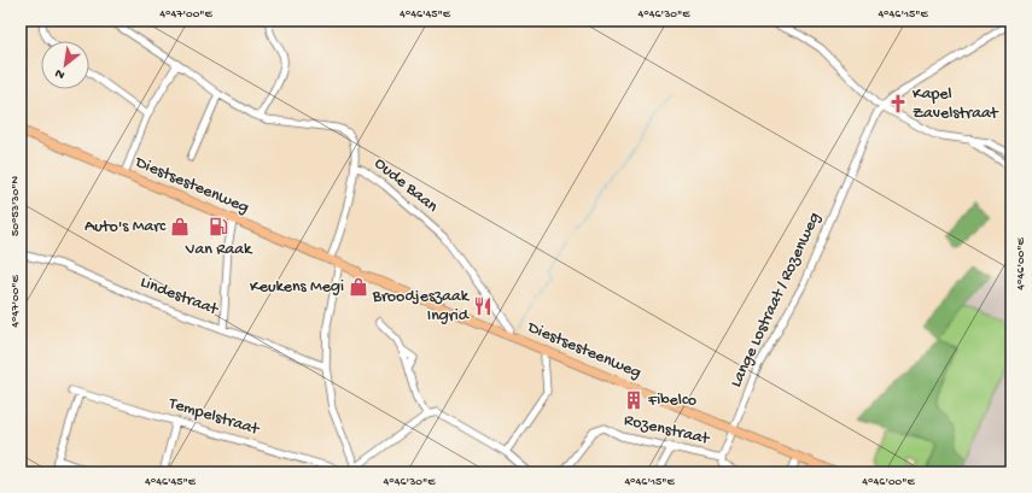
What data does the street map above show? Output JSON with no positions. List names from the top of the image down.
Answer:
{
  "streets": {
    "main road": ["Diestsesteenweg"],
    "street": [
      "Oude Baan",
      "Lindestraat",
      "Lange Lostraat / Rozenweg",
      "Tempelstraat",
      "Rozenstraat"
    ]
  },
  "crossings": [
    ["Diestsesteenweg", "Oude Baan"],
    ["Diestsesteenweg", "Lange Lostraat / Rozenweg"],
    ["Diestsesteenweg", "Rozenstraat"],
    ["Lange Lostraat / Rozenweg", "Rozenstraat"]
  ],
  "places": {
    "church": ["Kapel Zavelstraat"],
    "shop": ["Auto's Marc", "Keukens Megi"],
    "fuel station": ["Van Raak"],
    "restaurant": ["Broodjeszaak Ingrid"],
    "building": ["Fibelco"]
  },
  "north": "bottom left",
  "coordinates": [
    "4°47'00\"E",
    "4°46'45\"E",
    "4°46'30\"E",
    "4°46'15\"E",
    "50°53'30\"N",
    "4°46'00\"E"
  ]
}
